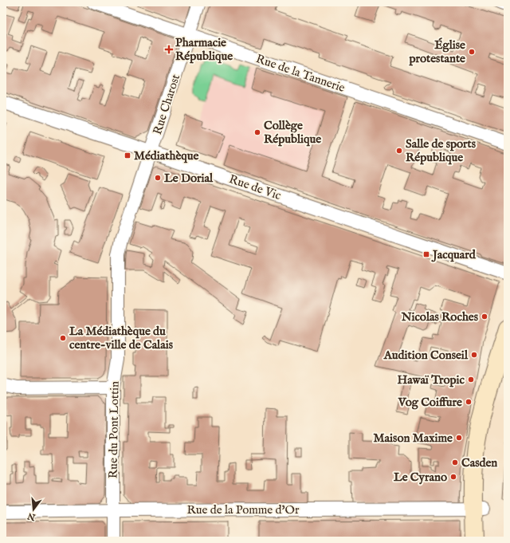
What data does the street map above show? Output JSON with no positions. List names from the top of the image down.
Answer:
{
  "streets": {
    "street": [
      "Rue de la Tannerie",
      "Rue Charost",
      "Rue de Vic",
      "Rue du Pont Lottin",
      "Rue de la Pomme d'Or"
    ]
  },
  "crossings": [
    ["Rue de la Tannerie", "Rue Charost"],
    ["Rue Charost", "Rue de Vic"],
    ["Rue Charost", "Rue du Pont Lottin"],
    ["Rue de Vic", "Rue du Pont Lottin"],
    ["Rue du Pont Lottin", "Rue de la Pomme d'Or"]
  ],
  "places": {
    "health": ["Pharmacie République"],
    "other": [
      "Église protestante",
      "Collège République",
      "Salle de sports République",
      "Le Dorial",
      "Nicolas Roches",
      "La Médiathèque du centre-ville de Calais",
      "Audition Conseil",
      "Hawaï Tropic",
      "Vog Coiffure",
      "Maison Maxime",
      "Casden",
      "Le Cyrano"
    ],
    "transit": ["Médiathèque", "Jacquard"]
  },
  "north": "bottom"
}
